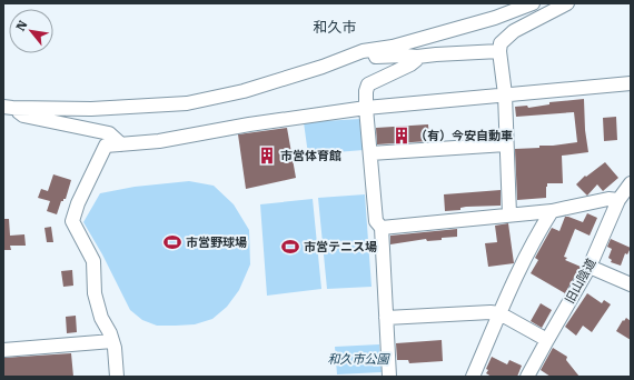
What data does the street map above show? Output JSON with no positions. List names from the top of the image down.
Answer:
{
  "streets": {
    "street": ["旧山陰道"]
  },
  "districts": ["和久市"],
  "parks": ["和久市公園"],
  "places": {
    "building": ["（有）今安自動車", "市営体育館"],
    "sports": ["市営野球場", "市営テニス場"]
  },
  "north": "top left"
}
